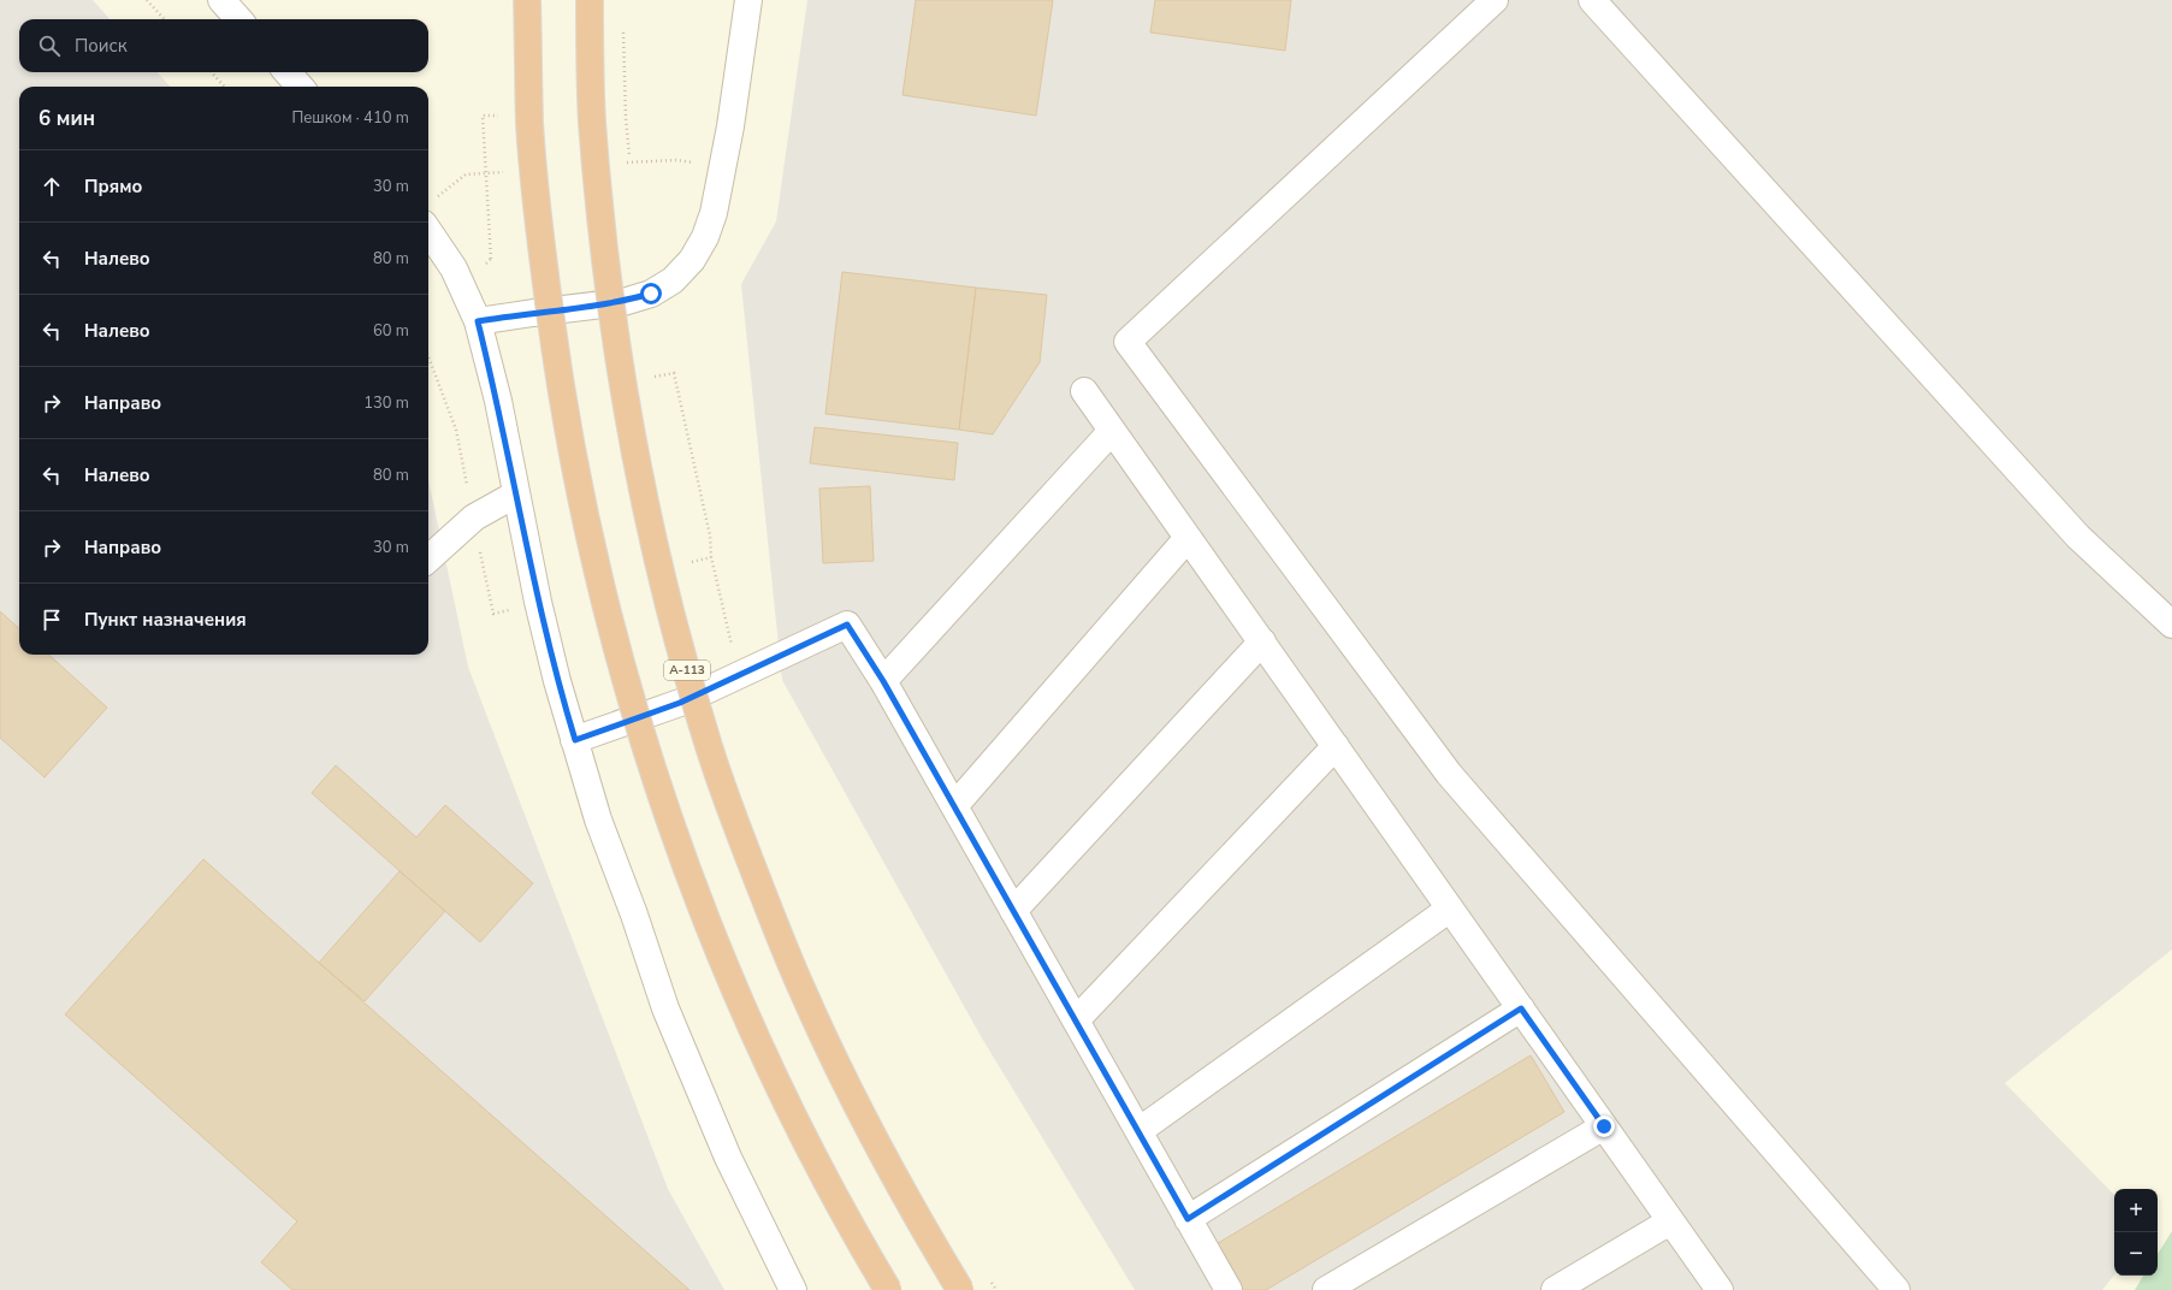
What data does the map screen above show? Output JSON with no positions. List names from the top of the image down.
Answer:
{
  "streets": {
    "highway": ["А-113"]
  },
  "page": {
    "search": "Поиск",
    "heading": ["6 мин", "Пешком · 410 m"],
    "list": [
      ["Прямо", "30 m"],
      ["Налево", "80 m"],
      ["Налево", "60 m"],
      ["Направо", "130 m"],
      ["Налево", "80 m"],
      ["Направо", "30 m"],
      "Пункт назначения"
    ],
    "map_buttons": ["+", "−"]
  }
}
